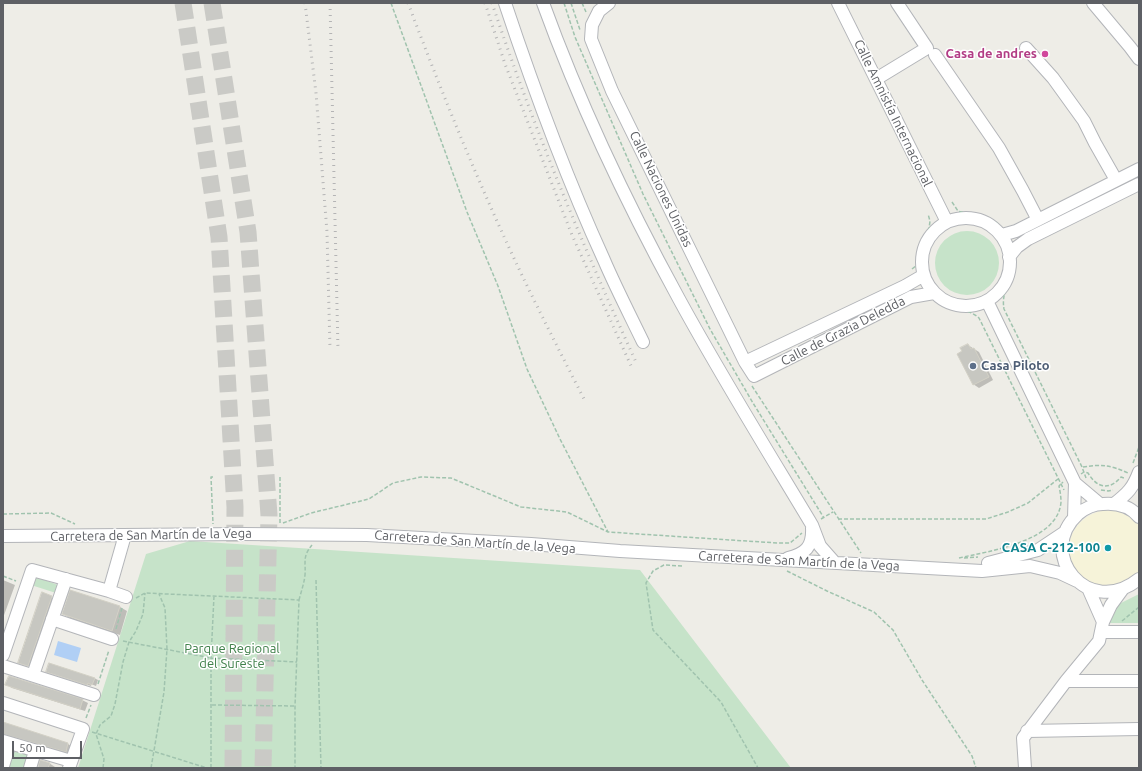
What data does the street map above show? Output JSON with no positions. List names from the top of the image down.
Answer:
{
  "streets": {
    "street": [
      "Calle Amnistía Internacional",
      "Calle Naciones Unidas",
      "Calle de Grazia Deledda",
      "Carretera de San Martín de la Vega"
    ]
  },
  "crossings": [
    ["Calle Amnistía Internacional", "Calle de Grazia Deledda"],
    ["Calle Naciones Unidas", "Calle de Grazia Deledda"]
  ],
  "parks": ["Parque Regional del Sureste"],
  "places": ["Casa de andres", "Casa Piloto", "CASA C-212-100"],
  "scale_bar": "50 m"
}
